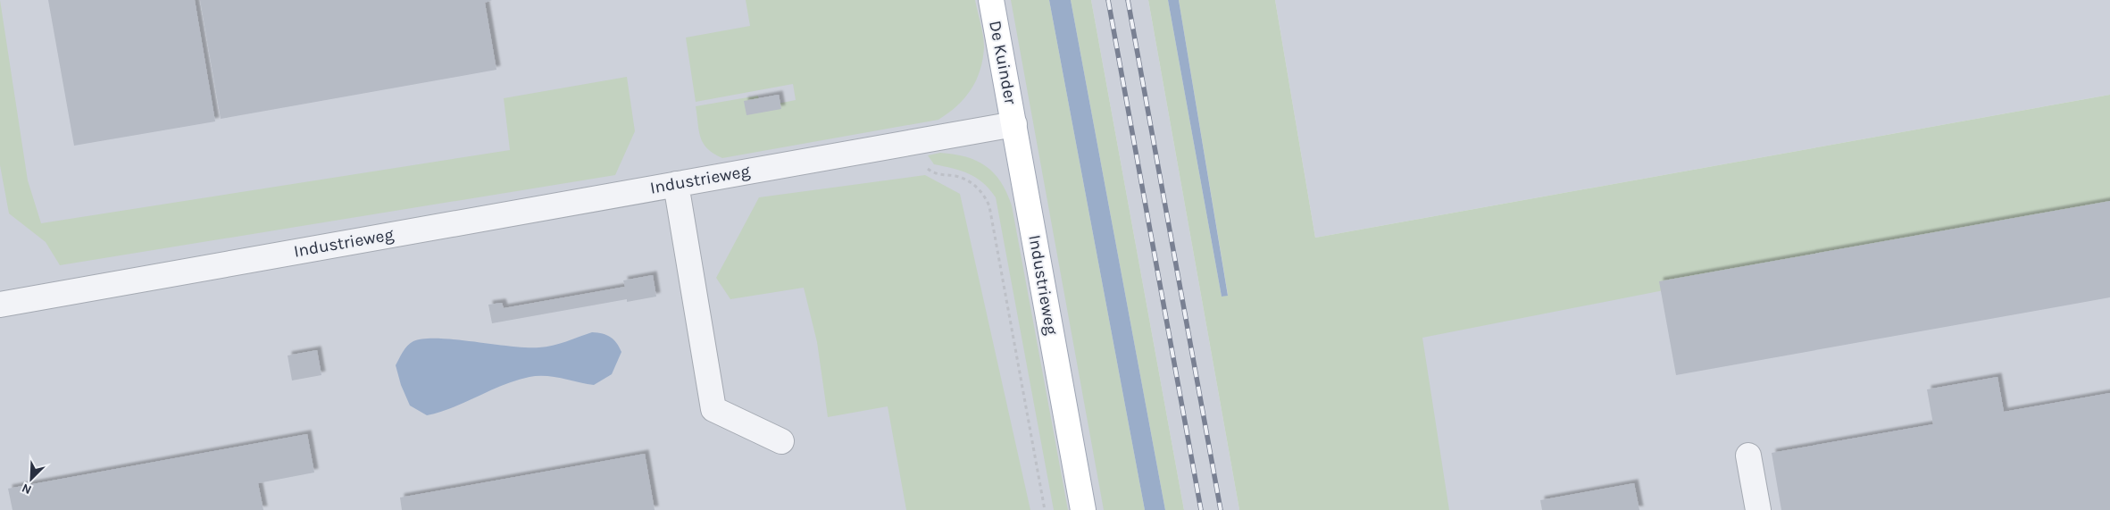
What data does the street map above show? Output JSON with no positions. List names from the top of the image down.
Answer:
{
  "streets": {
    "main road": ["De Kuinder", "Industrieweg"]
  },
  "crossings": [
    ["De Kuinder", "Industrieweg"]
  ],
  "north": "bottom left"
}
